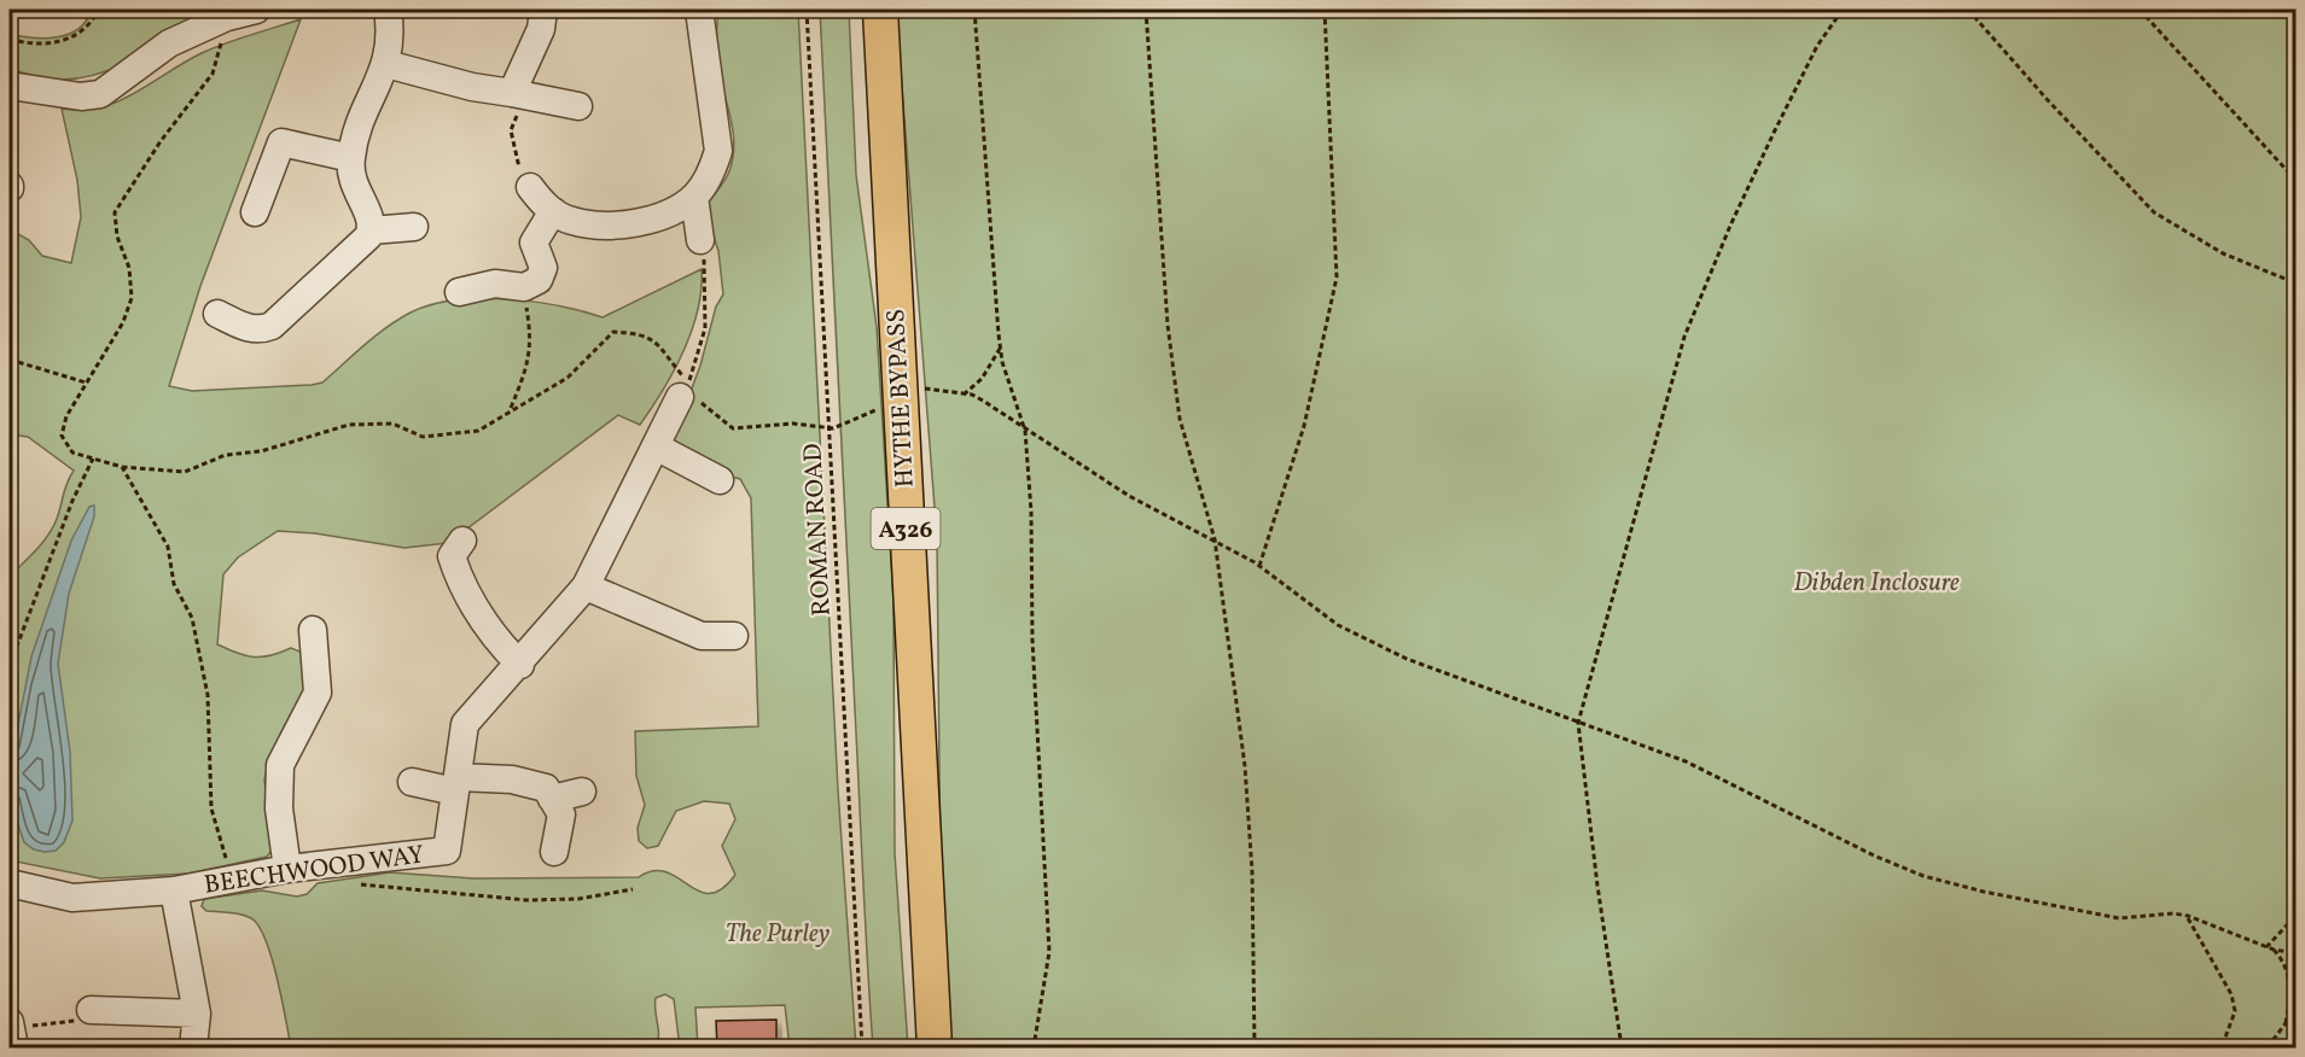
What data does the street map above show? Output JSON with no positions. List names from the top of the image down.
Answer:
{
  "streets": {
    "main road": ["HYTHE BYPASS", "A326"],
    "street": ["BEECHWOOD WAY"],
    "path": ["ROMAN ROAD"]
  },
  "parks": ["Dibden Inclosure", "The Purley"]
}
